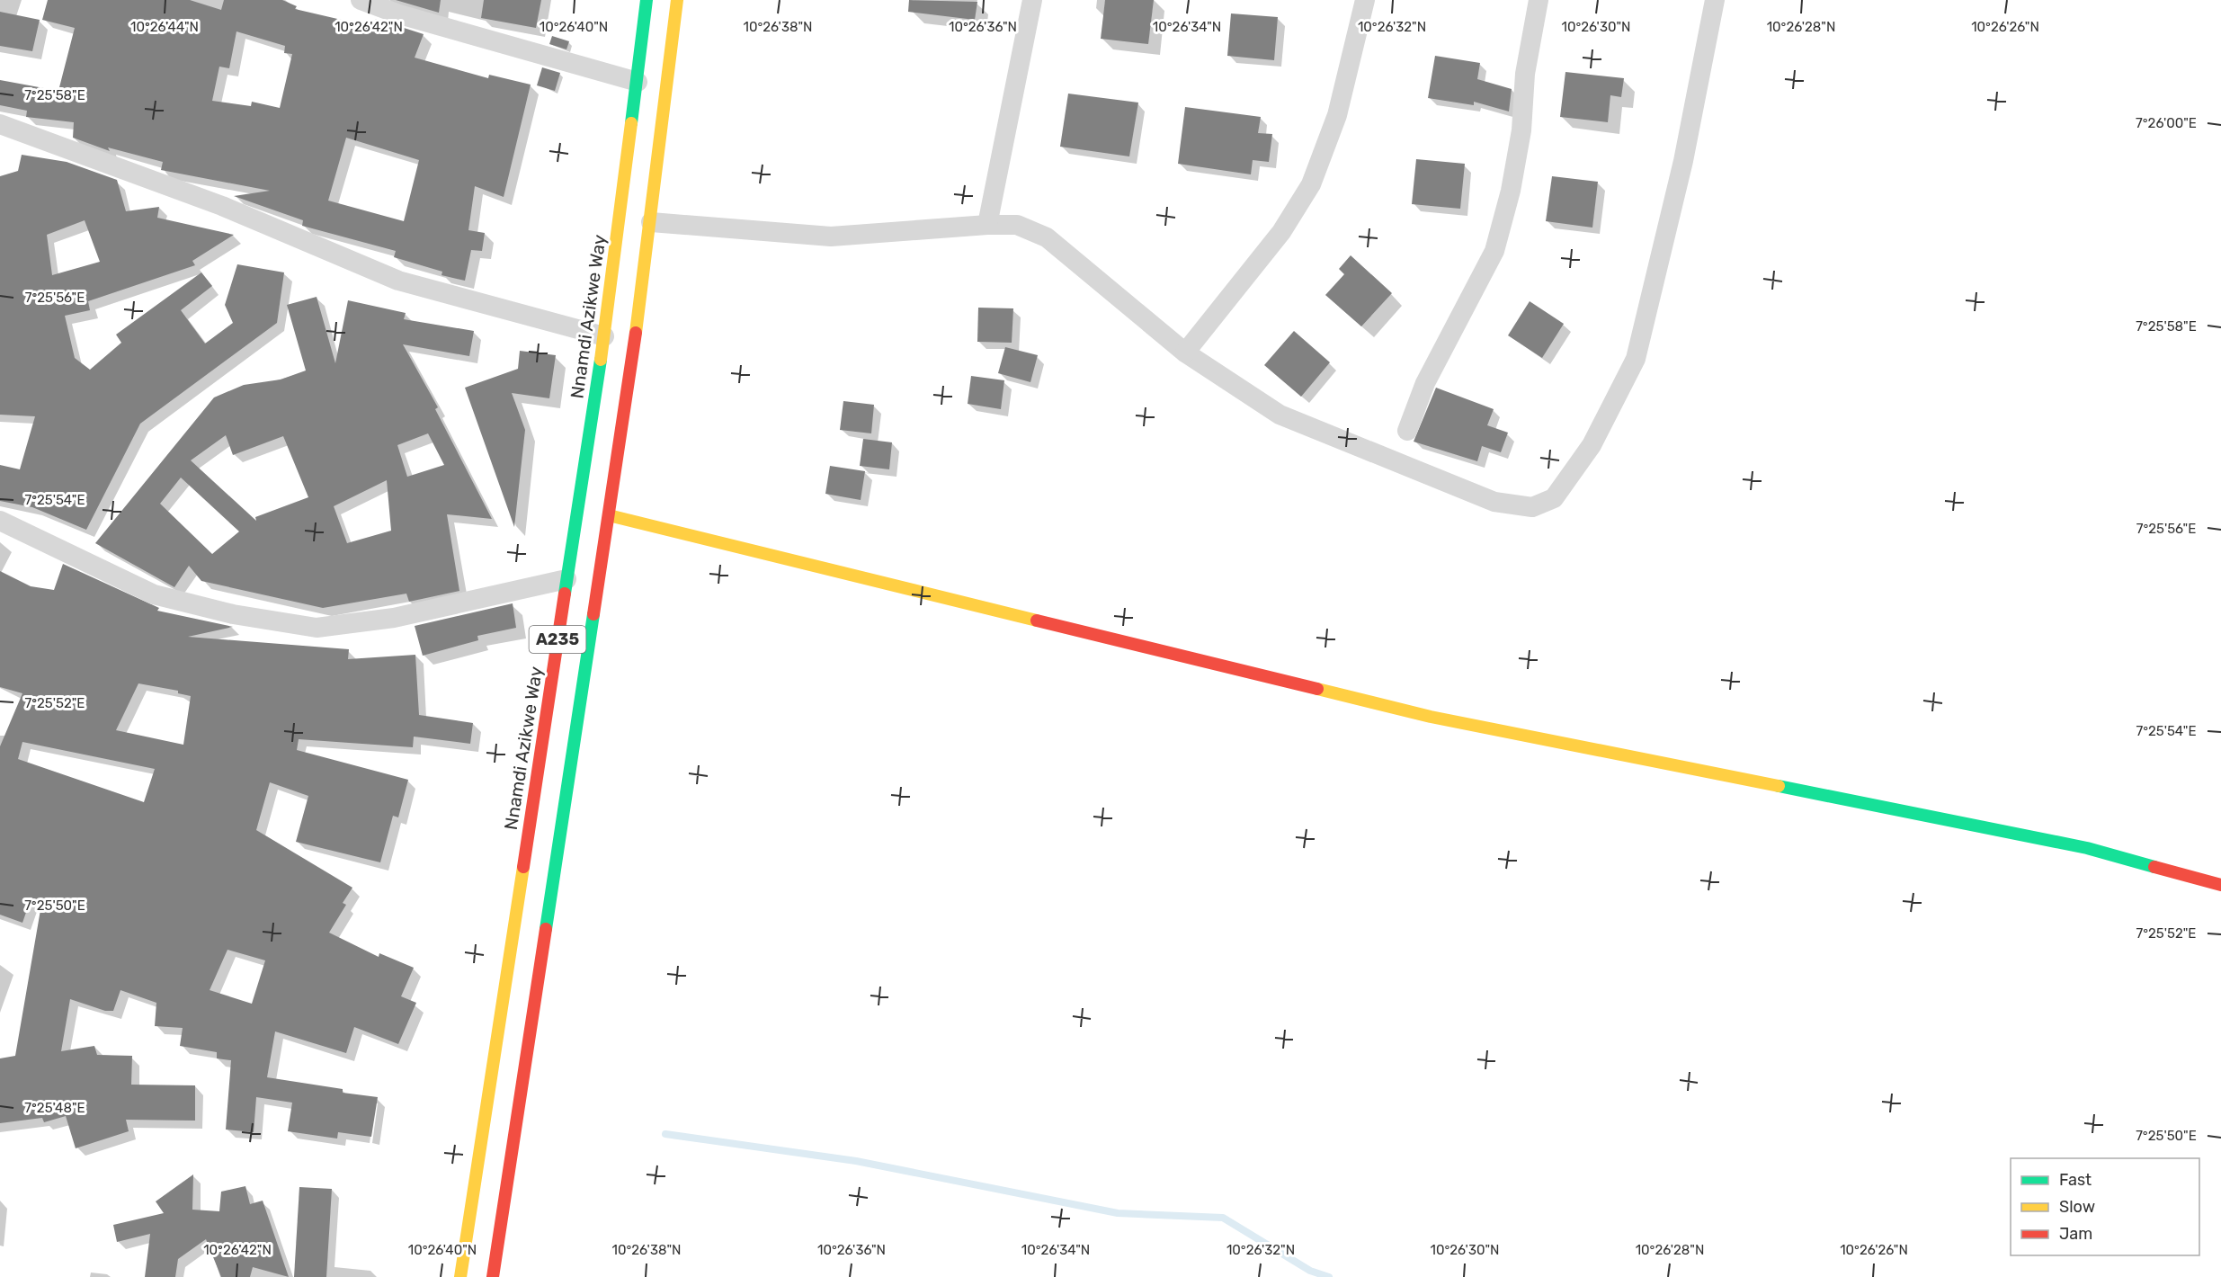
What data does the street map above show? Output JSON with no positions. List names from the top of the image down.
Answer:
{
  "streets": {
    "main road": ["Nnamdi Azikwe Way", "A235"]
  },
  "legend": ["Fast", "Slow", "Jam"],
  "coordinates": [
    "10°26'44\"N",
    "10°26'42\"N",
    "10°26'40\"N",
    "10°26'38\"N",
    "10°26'36\"N",
    "10°26'34\"N",
    "10°26'32\"N",
    "10°26'30\"N",
    "10°26'28\"N",
    "10°26'26\"N",
    "7°25'58\"E",
    "7°26'00\"E",
    "7°25'56\"E",
    "7°25'54\"E",
    "7°25'52\"E",
    "7°25'50\"E",
    "7°25'48\"E"
  ]
}
